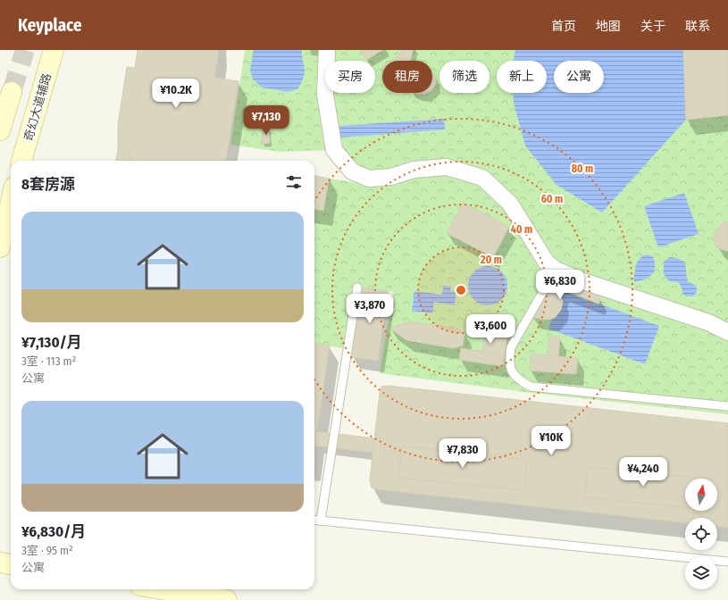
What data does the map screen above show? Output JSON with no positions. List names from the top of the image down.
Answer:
{
  "streets": {
    "street": ["奇幻大道辅路"]
  },
  "north": "top",
  "page": {
    "header": "Keyplace",
    "nav": [
      "首页",
      "地图",
      "关于",
      "联系"
    ],
    "chip": [
      "买房",
      "租房",
      "筛选",
      "新上",
      "公寓"
    ],
    "price": [
      "¥10.2K",
      "¥7,130",
      "¥6,830",
      "¥3,870",
      "¥3,600",
      "¥10K",
      "¥7,830",
      "¥4,240"
    ],
    "heading": "8套房源",
    "list": [
      {
        "name": "¥7,130/月",
        "note": "3室 · 113 m² · 公寓"
      },
      {
        "name": "¥6,830/月",
        "note": "3室 · 95 m² · 公寓"
      }
    ]
  },
  "rings": [
    "80 m",
    "60 m",
    "40 m",
    "20 m"
  ]
}
